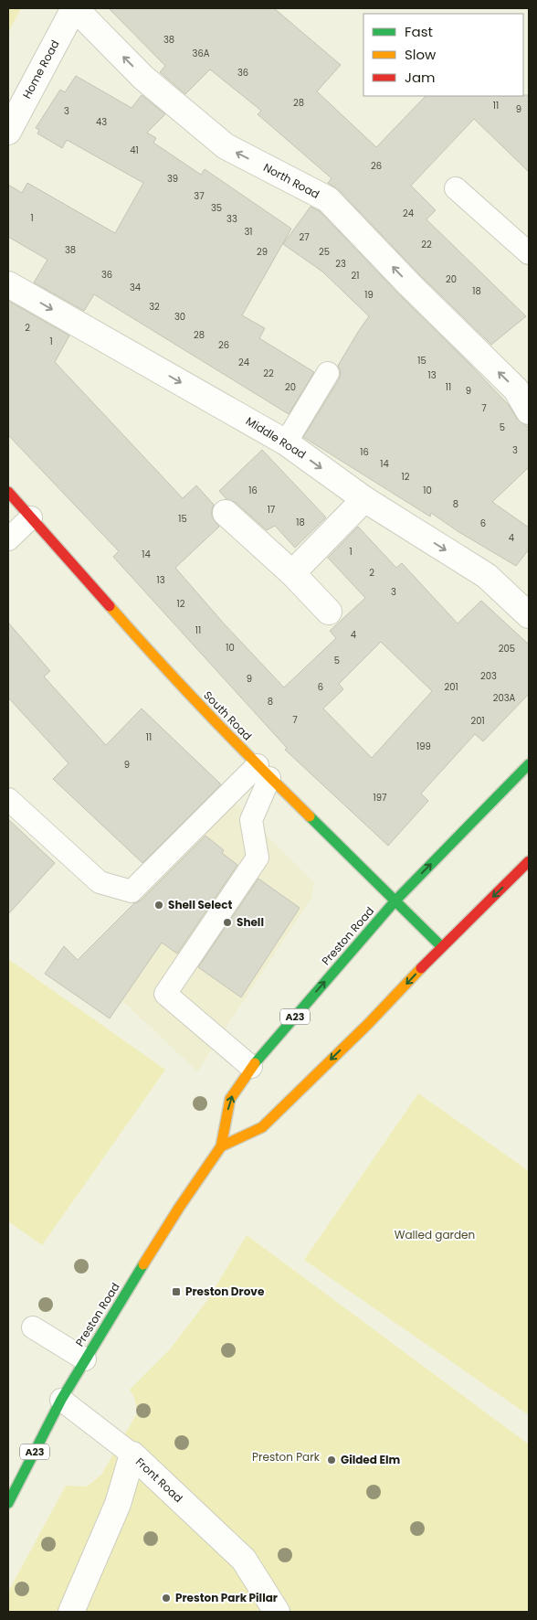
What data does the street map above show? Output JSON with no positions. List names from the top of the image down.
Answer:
{
  "streets": {
    "main road": ["South Road", "Preston Road", "A23"],
    "street": [
      "Home Road",
      "North Road",
      "Middle Road",
      "Front Road"
    ]
  },
  "crossings": [
    ["Home Road", "North Road"],
    ["South Road", "Preston Road"]
  ],
  "one_way": ["North Road", "Middle Road"],
  "parks": ["Walled garden", "Preston Park"],
  "places": {
    "other": [
      "Shell Select",
      "Shell",
      "Gilded Elm",
      "Preston Park Pillar"
    ],
    "transit": ["Preston Drove"]
  },
  "house_numbers": [
    "38",
    "36A",
    "36",
    "28",
    "11",
    "9",
    "3",
    "43",
    "41",
    "26",
    "39",
    "37",
    "35",
    "24",
    "1",
    "33",
    "31",
    "27",
    "22",
    "38",
    "29",
    "25",
    "23",
    "36",
    "21",
    "20",
    "34",
    "18",
    "19",
    "32",
    "30",
    "2",
    "28",
    "1",
    "26",
    "15",
    "24",
    "22",
    "13",
    "20",
    "11",
    "9",
    "7",
    "5",
    "3",
    "16",
    "14",
    "12",
    "16",
    "10",
    "8",
    "17",
    "15",
    "18",
    "6",
    "4",
    "1",
    "14",
    "2",
    "13",
    "3",
    "12",
    "11",
    "4",
    "10",
    "205",
    "5",
    "203",
    "9",
    "6",
    "201",
    "203A",
    "8",
    "7",
    "201",
    "11",
    "199",
    "9",
    "197"
  ],
  "legend": ["Fast", "Slow", "Jam"]
}
